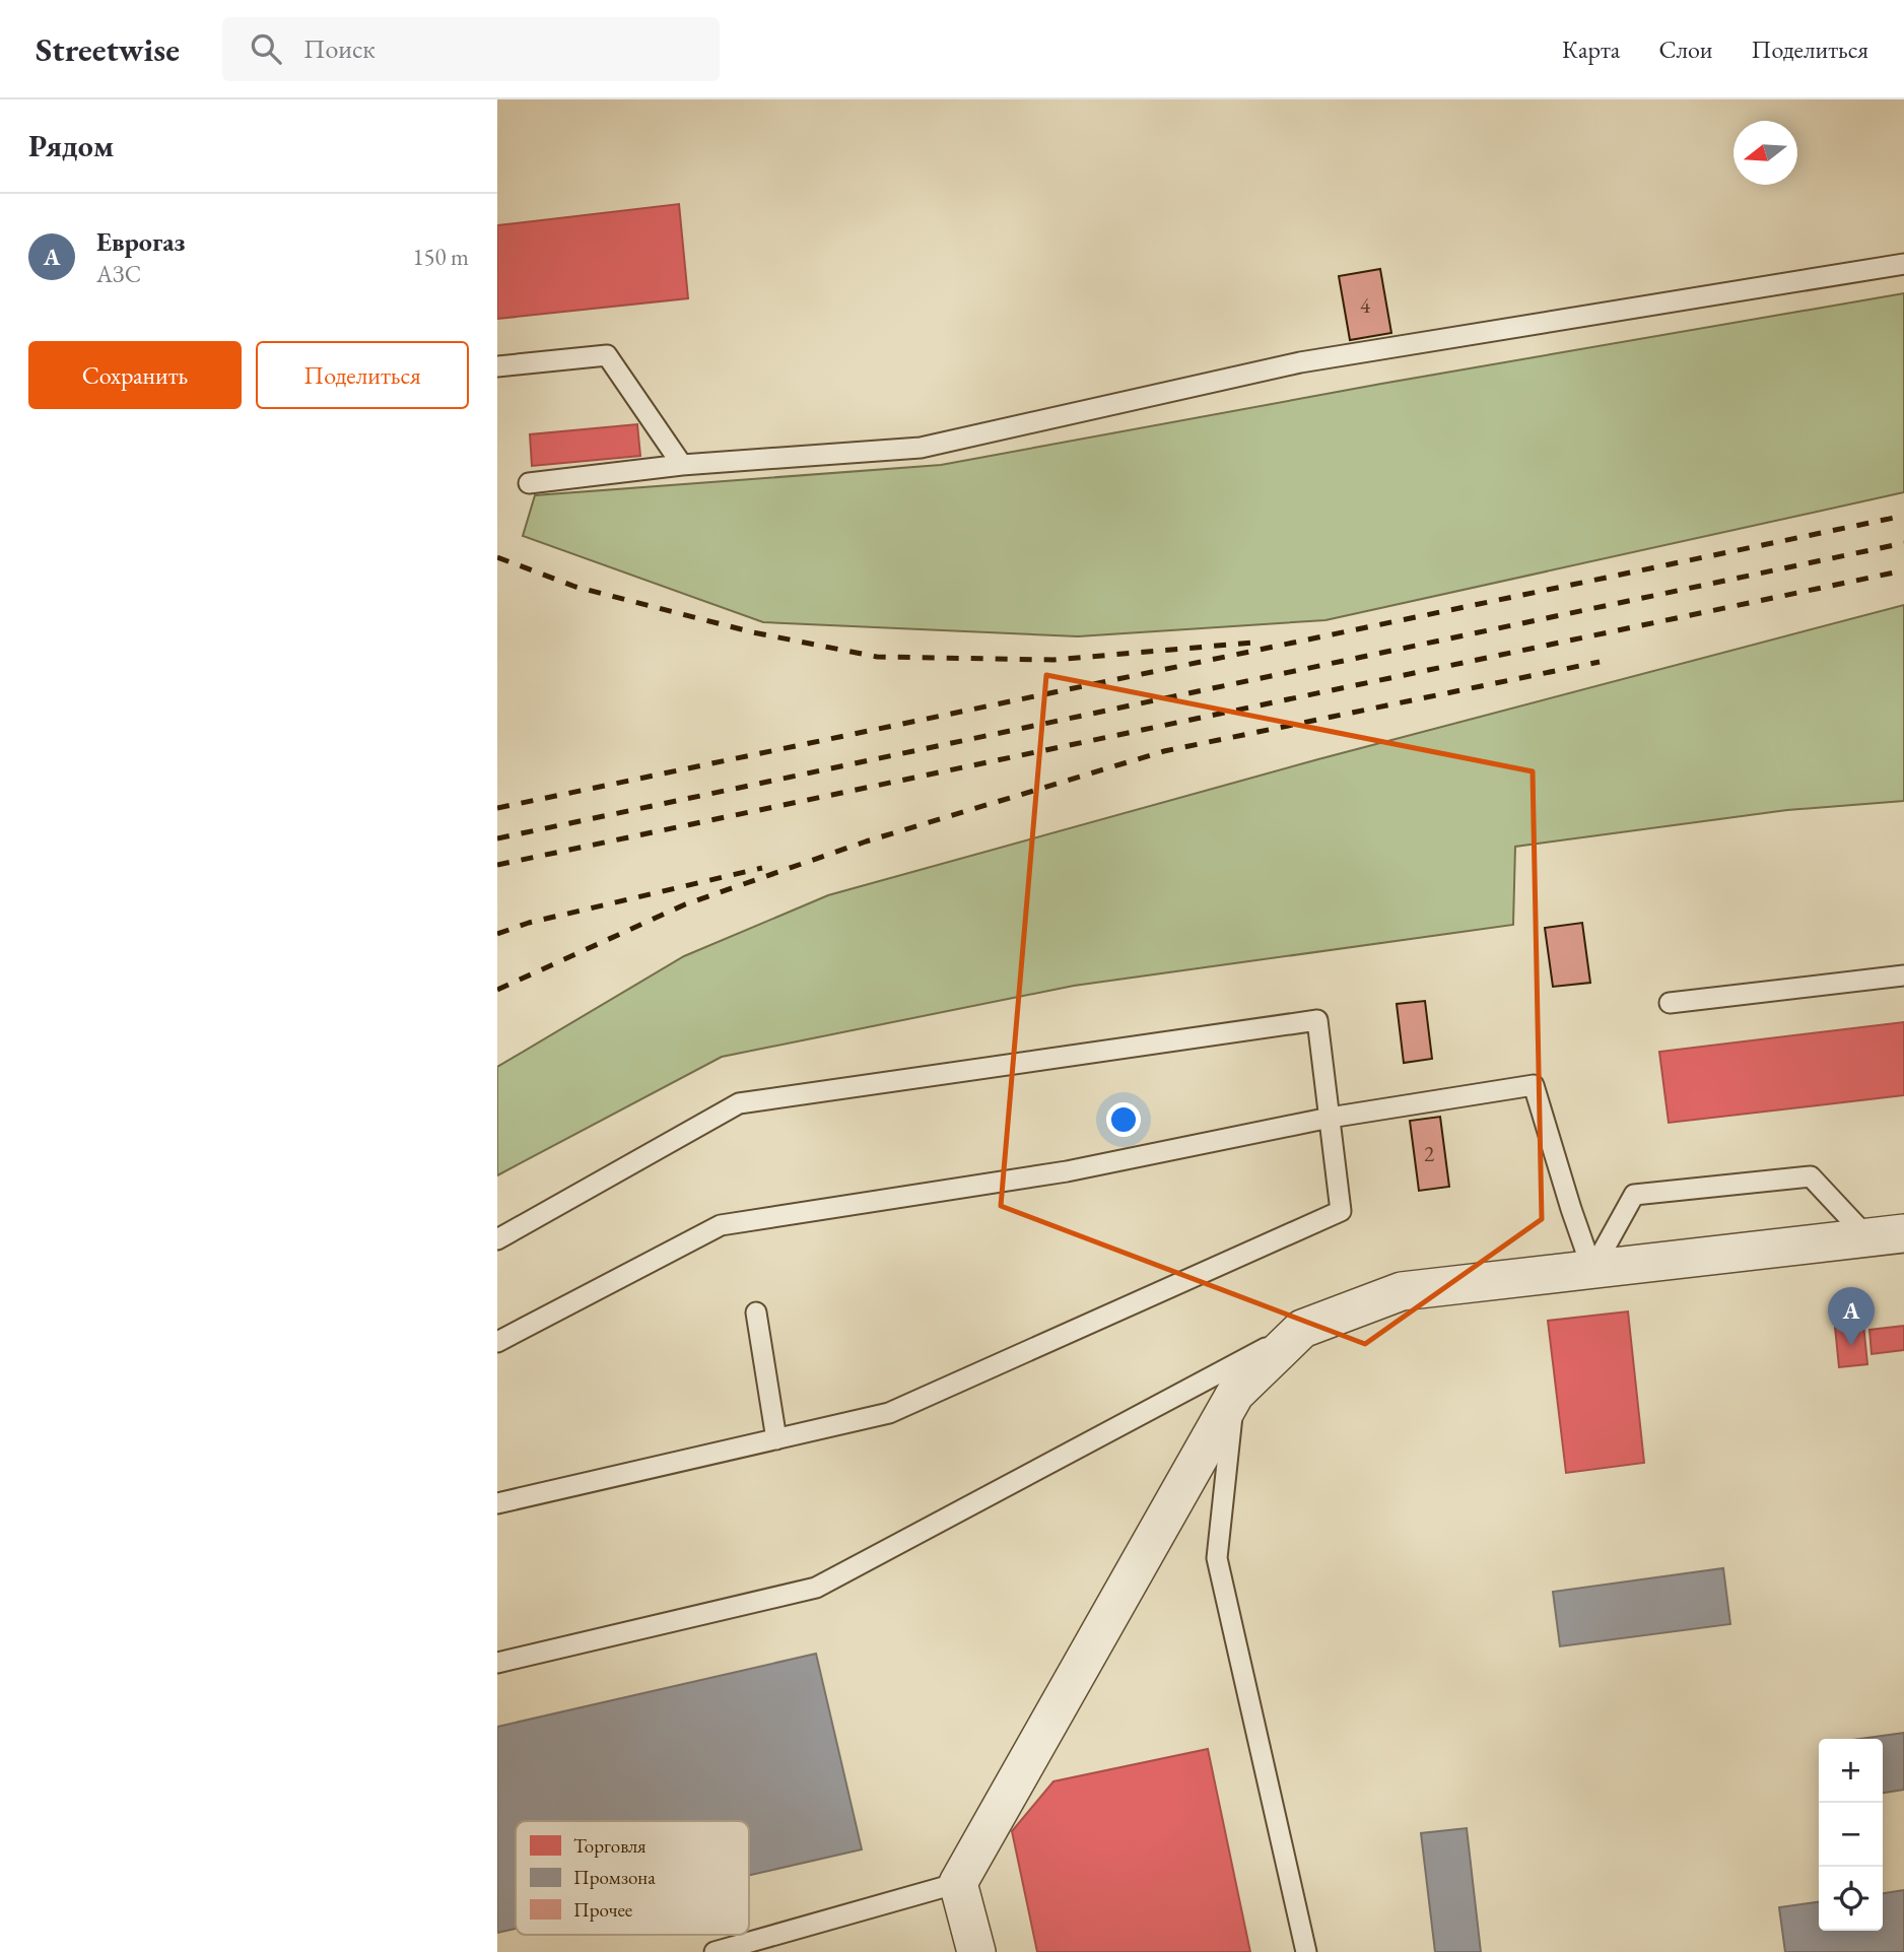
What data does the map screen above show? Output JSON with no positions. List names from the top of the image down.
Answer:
{
  "house_numbers": ["4", "2"],
  "legend": ["Торговля", "Промзона", "Прочее"],
  "north": "left",
  "page": {
    "header": "Streetwise",
    "search": "Поиск",
    "nav": ["Карта", "Слои", "Поделиться"],
    "heading": "Рядом",
    "list": [
      {
        "mark": "A",
        "name": "Еврогаз",
        "note": "АЗС",
        "value": "150 m"
      }
    ],
    "buttons": ["Сохранить", "Поделиться"],
    "pins": "A",
    "map_buttons": ["+", "−"]
  }
}
